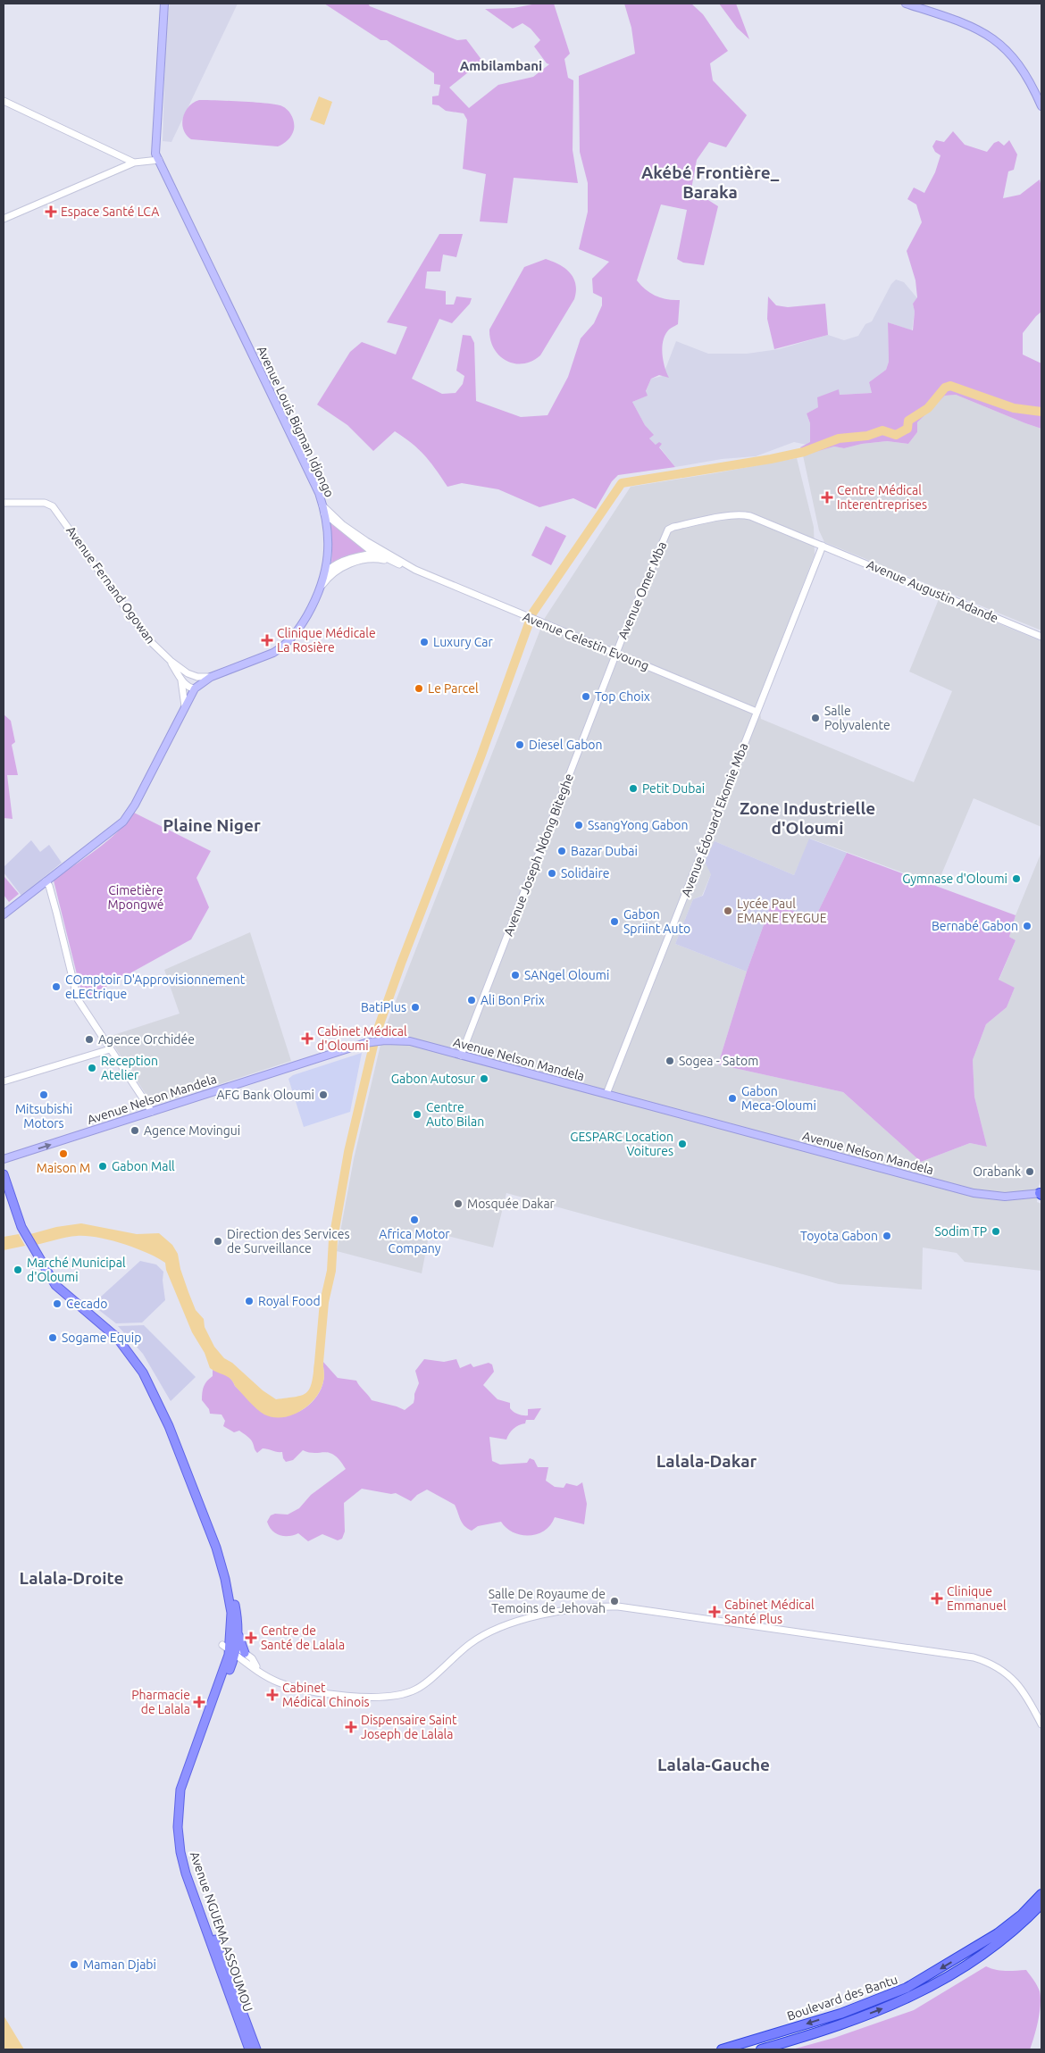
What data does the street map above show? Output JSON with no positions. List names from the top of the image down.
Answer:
{
  "streets": {
    "highway": ["Boulevard des Bantu"],
    "main road": ["Avenue Louis Bigman Idjongo", "Avenue Nelson Mandela", "Avenue NGUEMA ASSOUMOU"],
    "street": [
      "Avenue Fernand Ogowan",
      "Avenue Omer Mba",
      "Avenue Augustin Adande",
      "Avenue Celestin Evoung",
      "Avenue Édouard Ekomie Mba",
      "Avenue Joseph Ndong Biteghe"
    ]
  },
  "crossings": [
    ["Avenue Louis Bigman Idjongo", "Avenue Fernand Ogowan"],
    ["Avenue Omer Mba", "Avenue Augustin Adande"],
    ["Avenue Omer Mba", "Avenue Celestin Evoung"],
    ["Avenue Omer Mba", "Avenue Édouard Ekomie Mba"],
    ["Avenue Omer Mba", "Avenue Joseph Ndong Biteghe"],
    ["Avenue Augustin Adande", "Avenue Édouard Ekomie Mba"],
    ["Avenue Celestin Evoung", "Avenue Édouard Ekomie Mba"],
    ["Avenue Celestin Evoung", "Avenue Joseph Ndong Biteghe"],
    ["Avenue Édouard Ekomie Mba", "Avenue Nelson Mandela"],
    ["Avenue Joseph Ndong Biteghe", "Avenue Nelson Mandela"]
  ],
  "districts": [
    "Ambilambani",
    "Akébé Frontière_ Baraka",
    "Zone Industrielle d'Oloumi",
    "Plaine Niger",
    "Lalala-Dakar",
    "Lalala-Droite",
    "Lalala-Gauche"
  ],
  "parks": ["Cimetière Mpongwé"],
  "places": {
    "health": [
      "Espace Santé LCA",
      "Centre Médical Interentreprises",
      "Clinique Médicale La Rosière",
      "Cabinet Médical d'Oloumi",
      "Clinique Emmanuel",
      "Cabinet Médical Santé Plus",
      "Centre de Santé de Lalala",
      "Cabinet Médical Chinois",
      "Pharmacie de Lalala",
      "Dispensaire Saint Joseph de Lalala"
    ],
    "other": [
      "Luxury Car",
      "Le Parcel",
      "Top Choix",
      "Salle Polyvalente",
      "Diesel Gabon",
      "Petit Dubai",
      "SsangYong Gabon",
      "Bazar Dubai",
      "Solidaire",
      "Gymnase d'Oloumi",
      "Lycée Paul EMANE EYEGUE",
      "Gabon Spriint Auto",
      "Bernabé Gabon",
      "SANgel Oloumi",
      "COmptoir D'Approvisionnement eLECtrique",
      "Ali Bon Prix",
      "BatiPlus",
      "Agence Orchidée",
      "Sogea - Satom",
      "Reception Atelier",
      "Gabon Autosur",
      "Mitsubishi Motors",
      "AFG Bank Oloumi",
      "Gabon Meca-Oloumi",
      "Centre Auto Bilan",
      "Agence Movingui",
      "GESPARC Location Voitures",
      "Maison M",
      "Gabon Mall",
      "Orabank",
      "Mosquée Dakar",
      "Africa Motor Company",
      "Sodim TP",
      "Toyota Gabon",
      "Direction des Services de Surveillance",
      "Marché Municipal d'Oloumi",
      "Royal Food",
      "Cecado",
      "Sogame Equip",
      "Salle De Royaume de Temoins de Jehovah",
      "Maman Djabi"
    ]
  }
}
